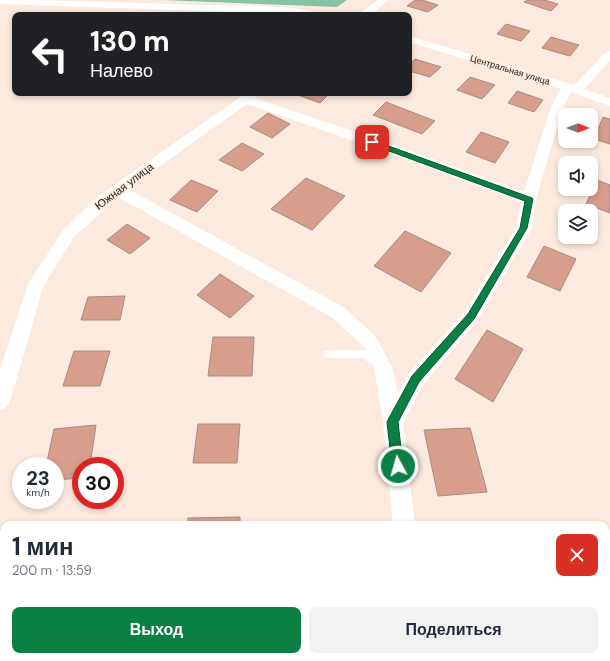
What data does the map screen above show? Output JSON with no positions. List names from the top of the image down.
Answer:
{
  "streets": {
    "street": ["Центральная улица", "Южная улица"]
  },
  "north": "right",
  "page": {
    "turn": ["130 m", "Налево"],
    "speed": "23 km/h",
    "limit": "30",
    "heading": ["1 мин", "200 m · 13:59"],
    "buttons": ["Выход", "Поделиться"]
  }
}
